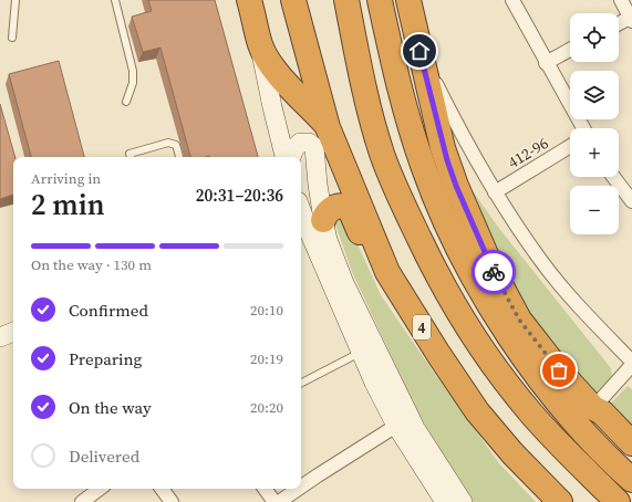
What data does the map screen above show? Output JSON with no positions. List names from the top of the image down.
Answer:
{
  "streets": {
    "highway": ["4"],
    "street": ["412-96"]
  },
  "page": {
    "map_buttons": ["+", "−"],
    "heading": ["2 min", "Arriving in", "20:31–20:36"],
    "bar": "On the way · 130 m",
    "list": [
      ["Confirmed", "20:10"],
      ["Preparing", "20:19"],
      ["On the way", "20:20"],
      "Delivered"
    ]
  }
}
